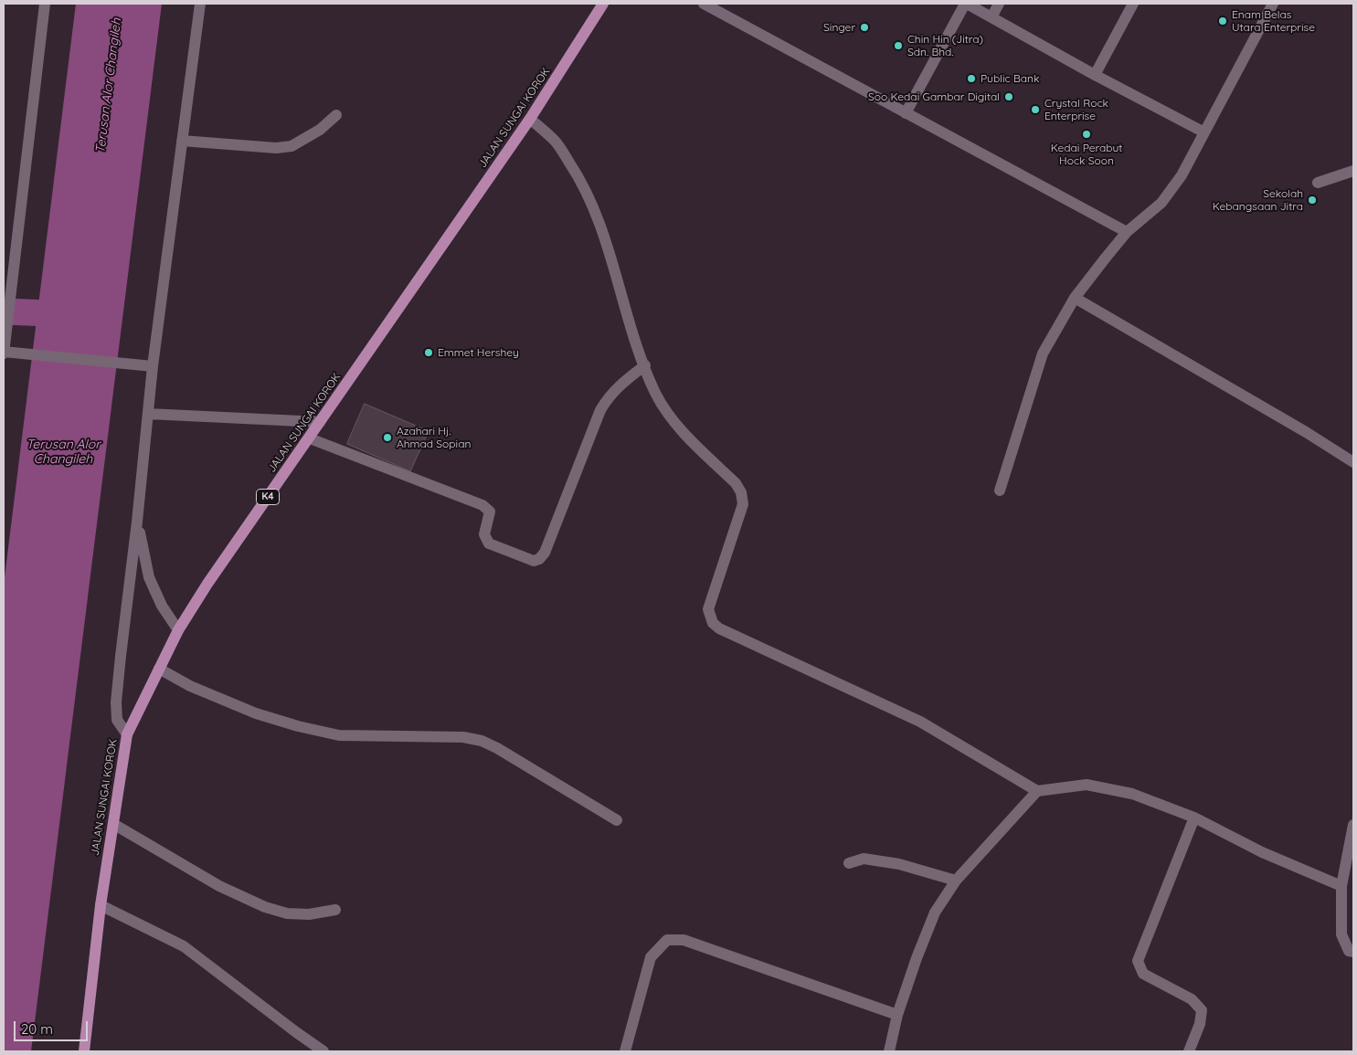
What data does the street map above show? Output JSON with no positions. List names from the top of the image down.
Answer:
{
  "streets": {
    "main road": ["JALAN SUNGAI KOROK", "K4"]
  },
  "water": ["Terusan Alor Changileh"],
  "places": [
    "Enam Belas Utara Enterprise",
    "Singer",
    "Chin Hin (Jitra) Sdn. Bhd.",
    "Public Bank",
    "Soo Kedai Gambar Digital",
    "Crystal Rock Enterprise",
    "Kedai Perabut Hock Soon",
    "Sekolah Kebangsaan Jitra",
    "Emmet Hershey",
    "Azahari Hj. Ahmad Sopian"
  ],
  "scale_bar": "20 m"
}
